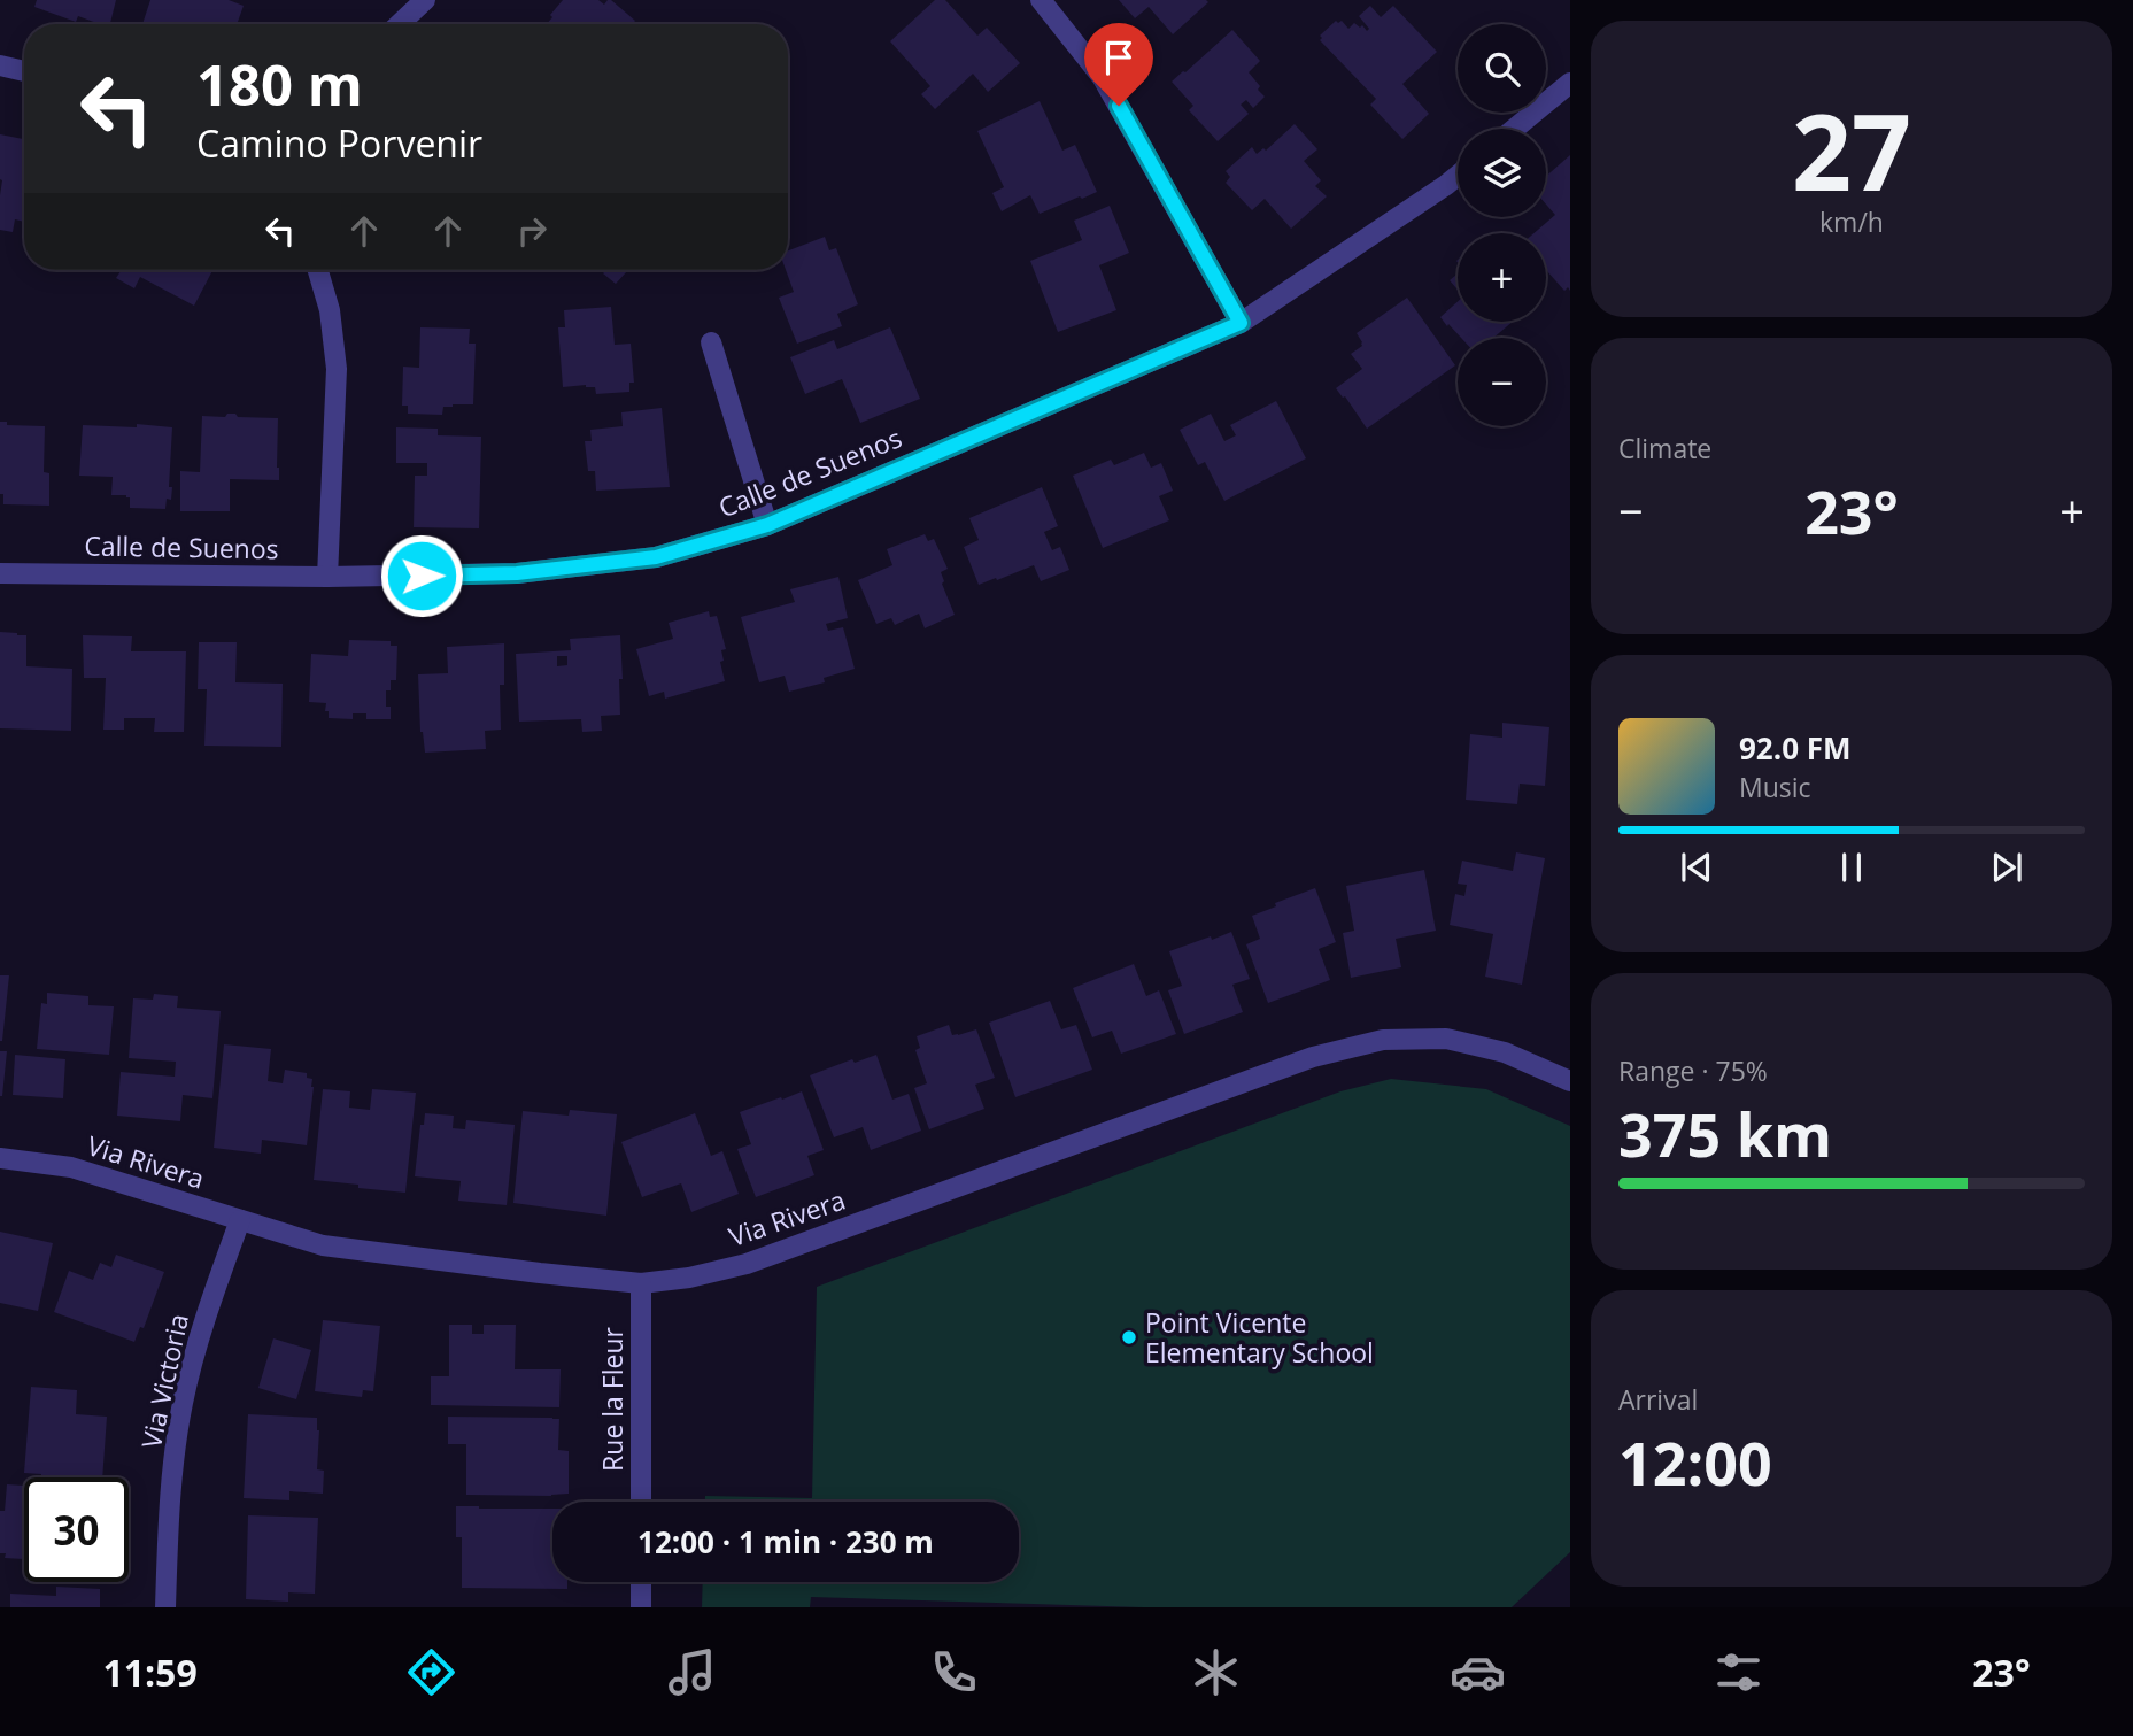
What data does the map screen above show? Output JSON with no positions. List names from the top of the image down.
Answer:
{
  "streets": {
    "street": [
      "Calle de Suenos",
      "Via Rivera",
      "Via Victoria",
      "Rue la Fleur"
    ]
  },
  "crossings": [
    ["Via Rivera", "Via Victoria"],
    ["Via Rivera", "Rue la Fleur"]
  ],
  "places": ["Point Vicente Elementary School"],
  "page": {
    "tile": [
      ["27", "km/h"],
      "Climate",
      ["Range · 75%", "375 km"],
      ["Arrival", "12:00"]
    ],
    "map_buttons": ["+", "−"],
    "turn": ["180 m", "Camino Porvenir"],
    "heat": ["−", "23°", "+"],
    "song": ["92.0 FM", "Music"],
    "limit": "30",
    "trip": "12:00 · 1 min · 230 m",
    "tabs": ["11:59", "23°"]
  }
}
